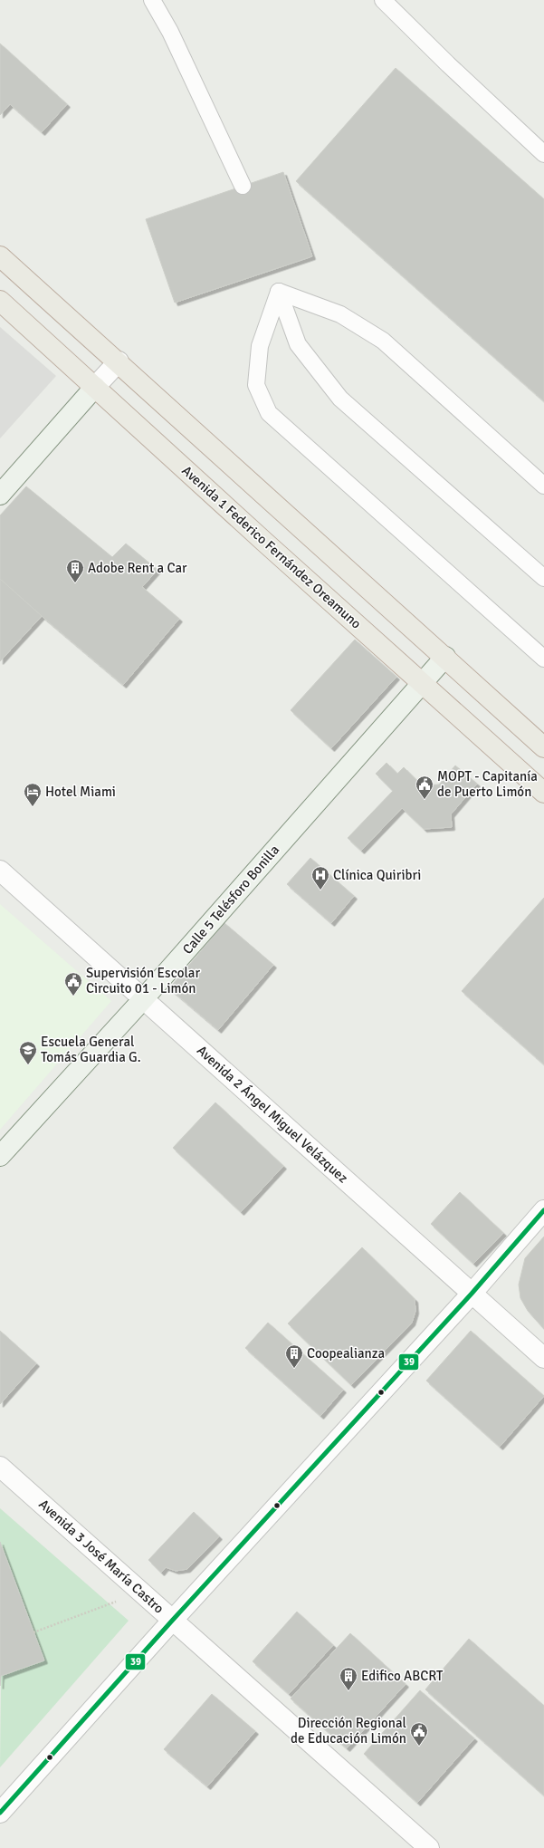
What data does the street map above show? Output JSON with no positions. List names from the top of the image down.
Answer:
{
  "streets": {
    "highway": ["Avenida 1 Federico Fernández Oreamuno"],
    "main road": ["Calle 5 Telésforo Bonilla"],
    "street": ["Avenida 2 Ángel Miguel Velázquez", "Avenida 3 José María Castro"]
  },
  "crossings": [
    ["Avenida 1 Federico Fernández Oreamuno", "Calle 5 Telésforo Bonilla"],
    ["Calle 5 Telésforo Bonilla", "Avenida 2 Ángel Miguel Velázquez"]
  ],
  "places": {
    "building": ["Adobe Rent a Car", "Coopealianza", "Edifico ABCRT"],
    "public building": ["MOPT - Capitanía de Puerto Limón", "Supervisión Escolar Circuito 01 - Limón", "Dirección Regional de Educación Limón"],
    "hotel": ["Hotel Miami"],
    "hospital": ["Clínica Quiribri"],
    "school or university": ["Escuela General Tomás Guardia G."]
  },
  "lines": ["transit line 39"]
}
